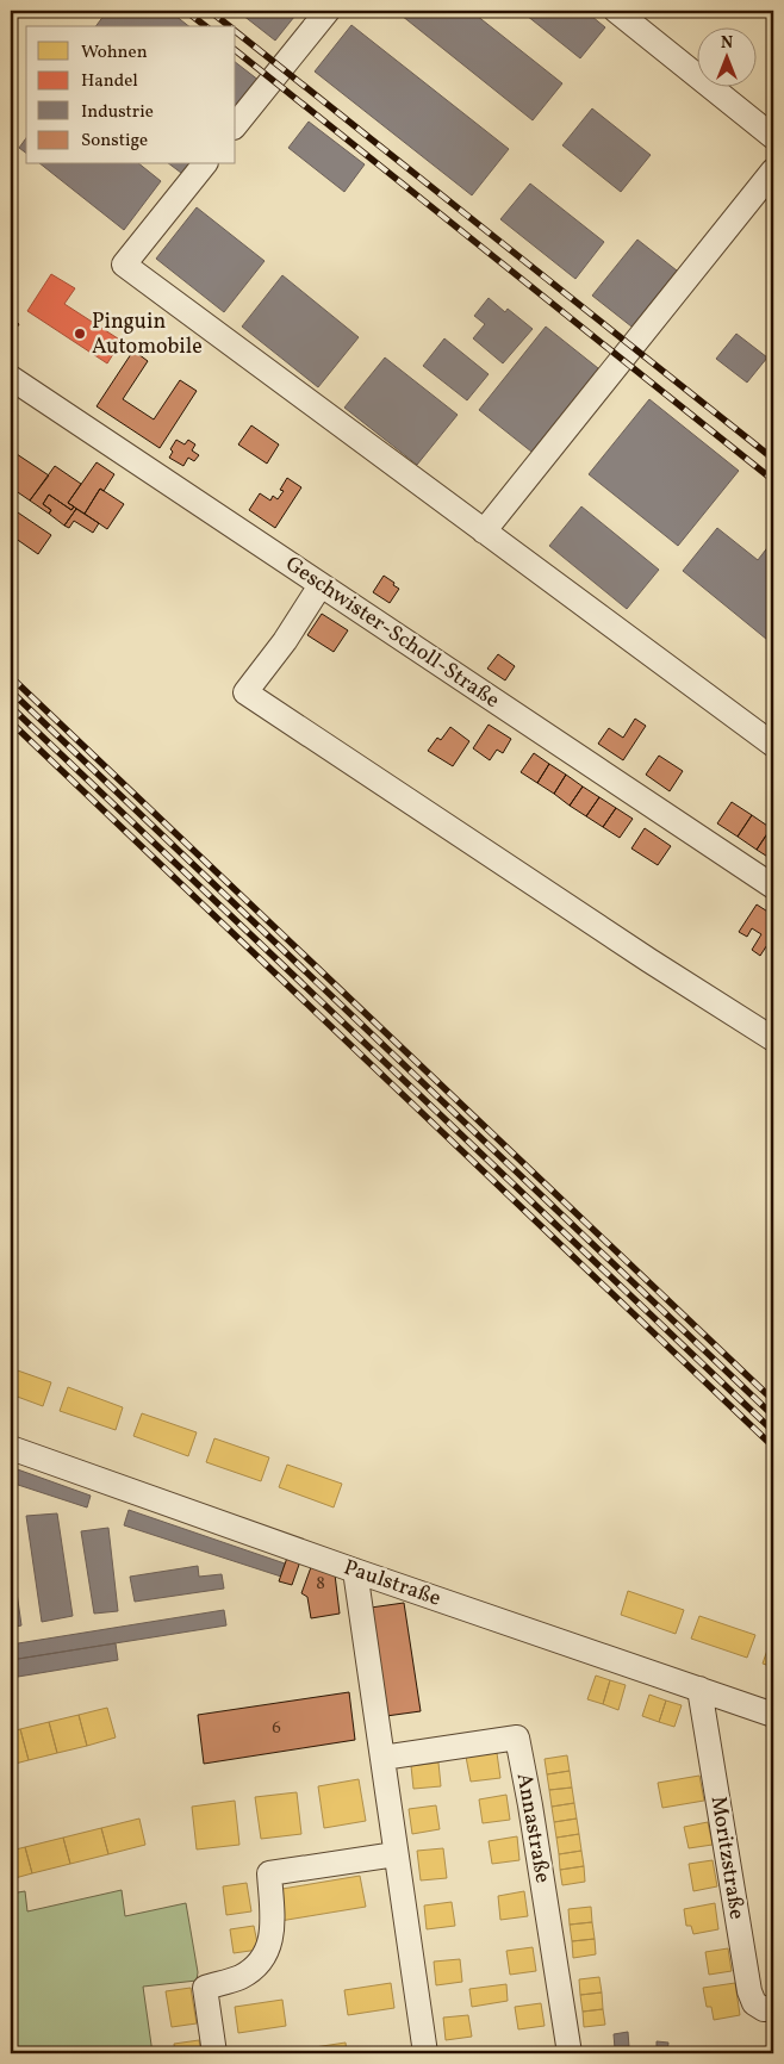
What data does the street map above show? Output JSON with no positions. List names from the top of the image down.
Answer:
{
  "streets": {
    "street": [
      "Geschwister-Scholl-Straße",
      "Paulstraße",
      "Annastraße",
      "Moritzstraße"
    ]
  },
  "crossings": [
    ["Paulstraße", "Moritzstraße"]
  ],
  "places": ["Pinguin Automobile"],
  "house_numbers": ["8", "6"],
  "legend": [
    "Wohnen",
    "Handel",
    "Industrie",
    "Sonstige"
  ],
  "north": "top"
}
